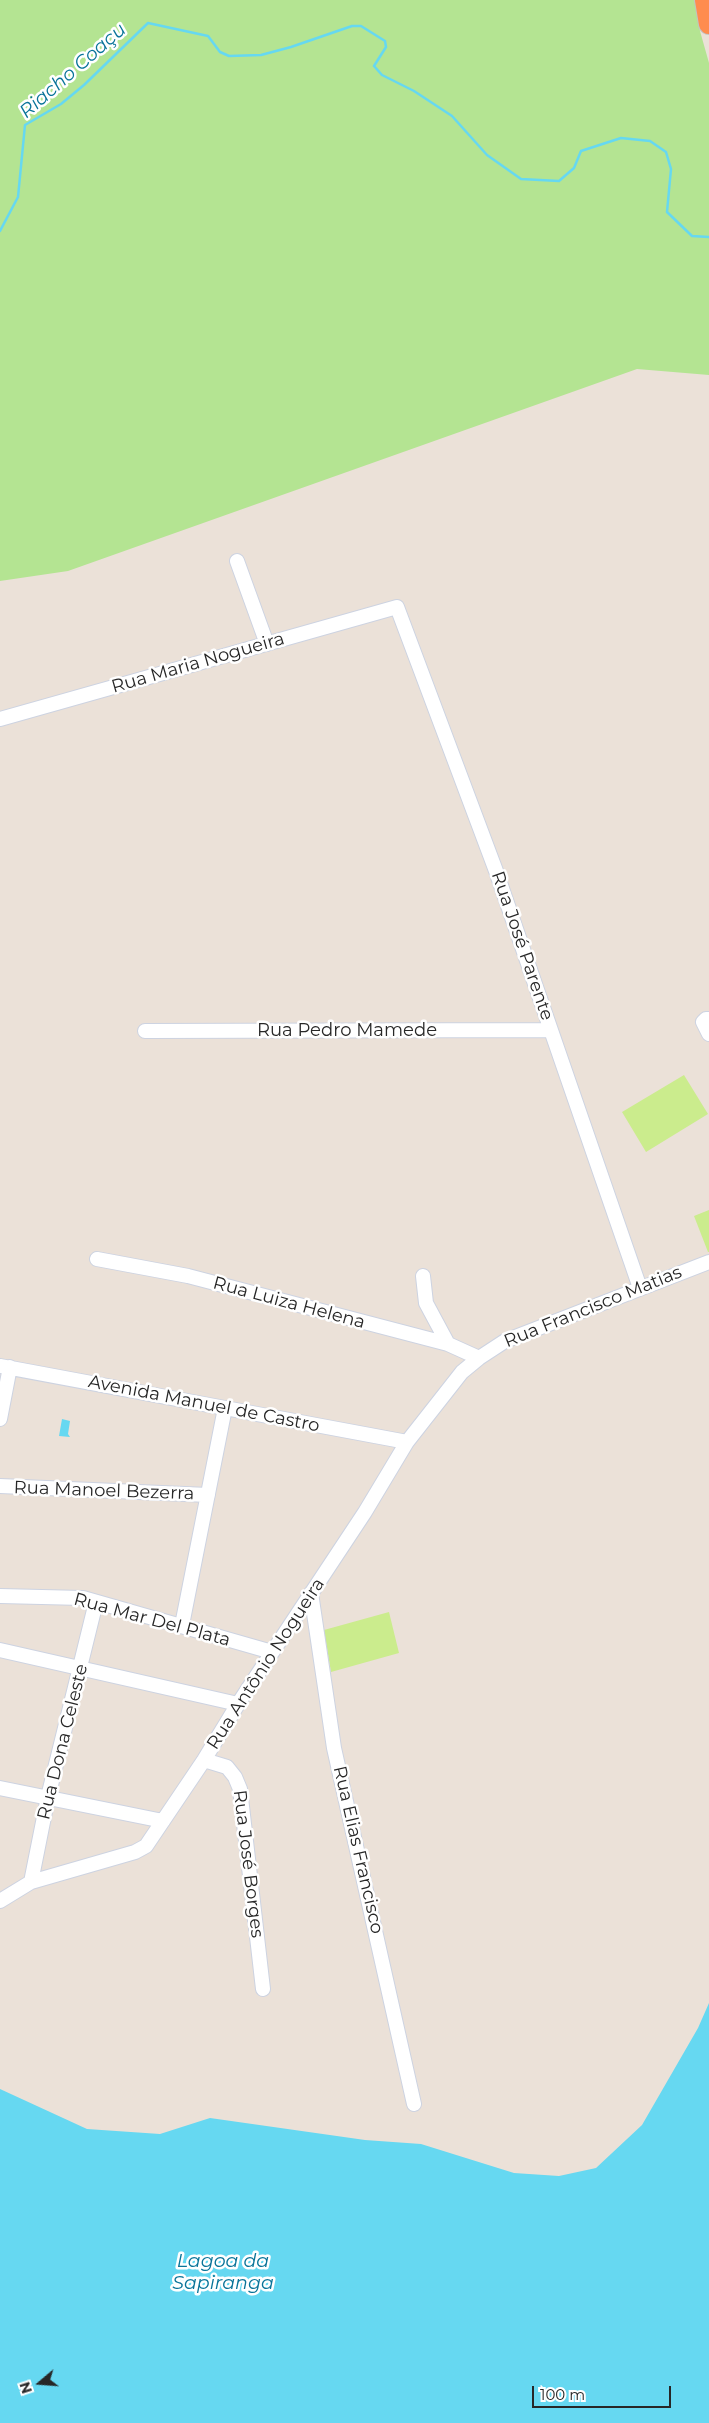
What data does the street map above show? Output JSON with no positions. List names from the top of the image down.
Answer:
{
  "streets": {
    "street": [
      "Rua Maria Nogueira",
      "Rua José Parente",
      "Rua Pedro Mamede",
      "Rua Luiza Helena",
      "Rua Francisco Matias",
      "Avenida Manuel de Castro",
      "Rua Manoel Bezerra",
      "Rua Mar Del Plata",
      "Rua Antônio Nogueira",
      "Rua Dona Celeste",
      "Rua Elias Francisco",
      "Rua José Borges"
    ]
  },
  "crossings": [
    ["Rua Maria Nogueira", "Rua José Parente"],
    ["Rua José Parente", "Rua Pedro Mamede"],
    ["Rua José Parente", "Rua Francisco Matias"],
    ["Rua Luiza Helena", "Rua Francisco Matias"],
    ["Rua Luiza Helena", "Rua Antônio Nogueira"],
    ["Rua Francisco Matias", "Rua Antônio Nogueira"],
    ["Avenida Manuel de Castro", "Rua Antônio Nogueira"],
    ["Rua Mar Del Plata", "Rua Antônio Nogueira"],
    ["Rua Mar Del Plata", "Rua Dona Celeste"],
    ["Rua Antônio Nogueira", "Rua Dona Celeste"],
    ["Rua Antônio Nogueira", "Rua Elias Francisco"],
    ["Rua Antônio Nogueira", "Rua José Borges"]
  ],
  "water": ["Riacho Coaçu", "Lagoa da Sapiranga"],
  "scale_bar": "100 m",
  "north": "left"
}
